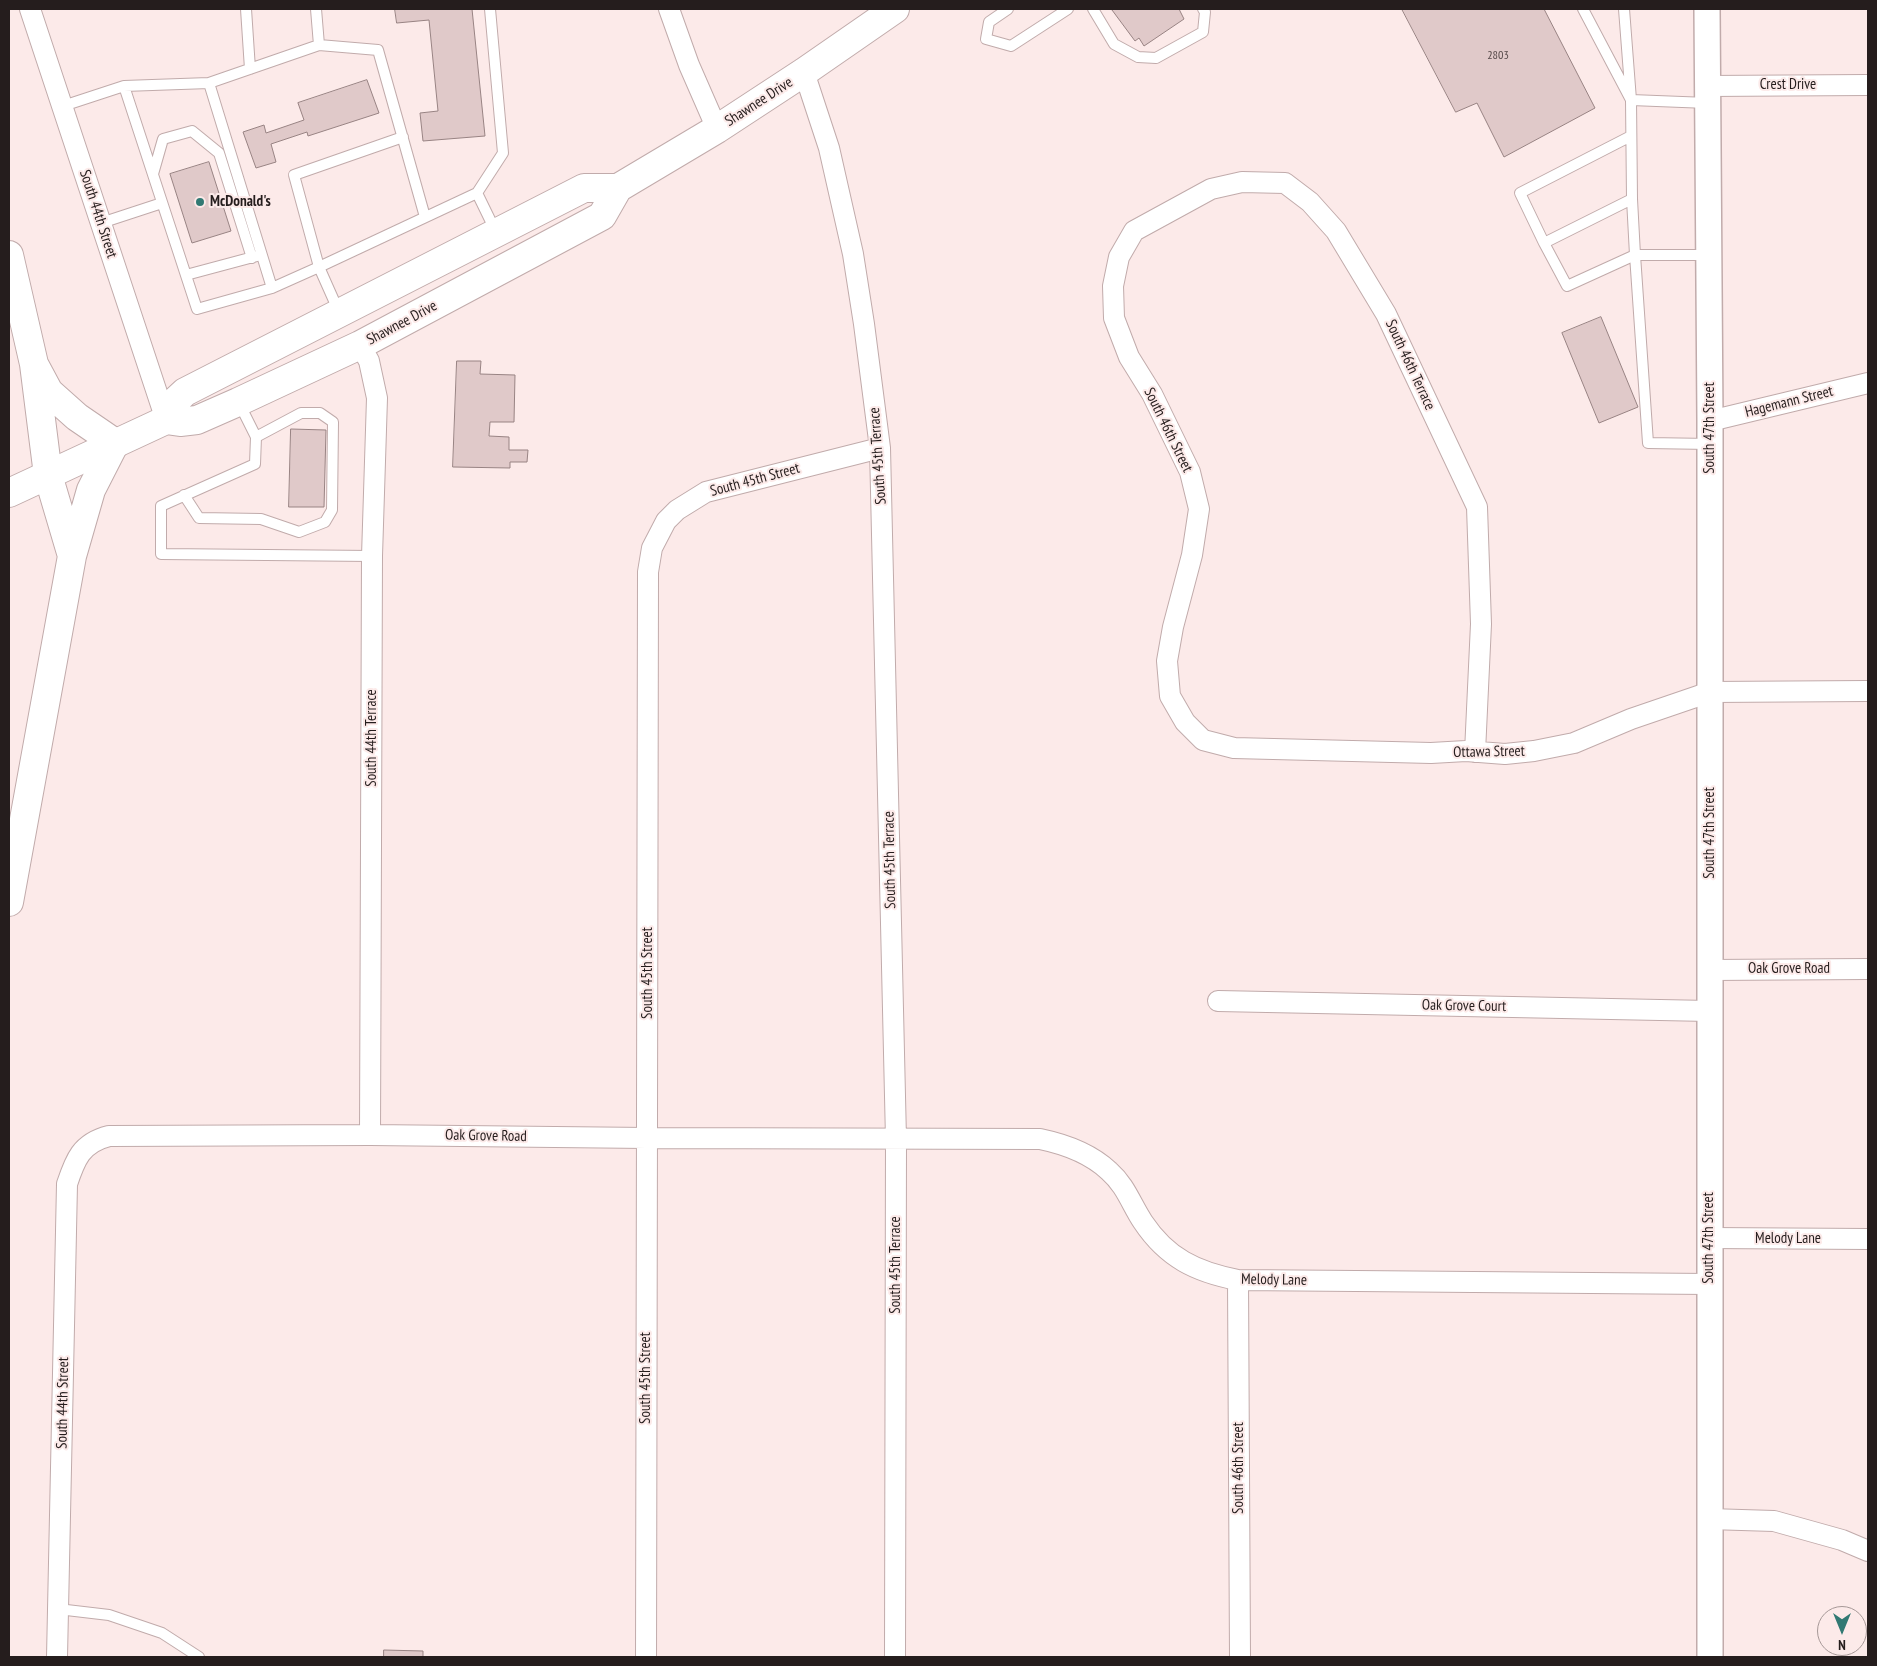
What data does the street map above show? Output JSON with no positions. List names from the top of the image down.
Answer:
{
  "streets": {
    "main road": ["Shawnee Drive"],
    "street": [
      "Crest Drive",
      "South 44th Street",
      "South 46th Terrace",
      "Hagemann Street",
      "South 47th Street",
      "South 46th Street",
      "South 45th Terrace",
      "South 45th Street",
      "South 44th Terrace",
      "Ottawa Street",
      "Oak Grove Road",
      "Oak Grove Court",
      "Melody Lane"
    ]
  },
  "crossings": [
    ["Crest Drive", "South 47th Street"],
    ["Shawnee Drive", "South 44th Street"],
    ["Shawnee Drive", "South 45th Terrace"],
    ["Shawnee Drive", "South 44th Terrace"],
    ["South 44th Street", "Oak Grove Road"],
    ["South 46th Terrace", "South 46th Street"],
    ["South 46th Terrace", "Ottawa Street"],
    ["Hagemann Street", "South 47th Street"],
    ["South 47th Street", "Ottawa Street"],
    ["South 47th Street", "Oak Grove Road"],
    ["South 47th Street", "Oak Grove Court"],
    ["South 47th Street", "Melody Lane"],
    ["South 46th Street", "Ottawa Street"],
    ["South 46th Street", "Melody Lane"],
    ["South 45th Terrace", "South 45th Street"],
    ["South 45th Terrace", "Oak Grove Road"],
    ["South 45th Terrace", "Melody Lane"],
    ["South 45th Street", "Oak Grove Road"],
    ["South 44th Terrace", "Oak Grove Road"],
    ["Oak Grove Road", "Melody Lane"]
  ],
  "places": ["McDonald's"],
  "house_numbers": ["2803"],
  "north": "bottom"
}
